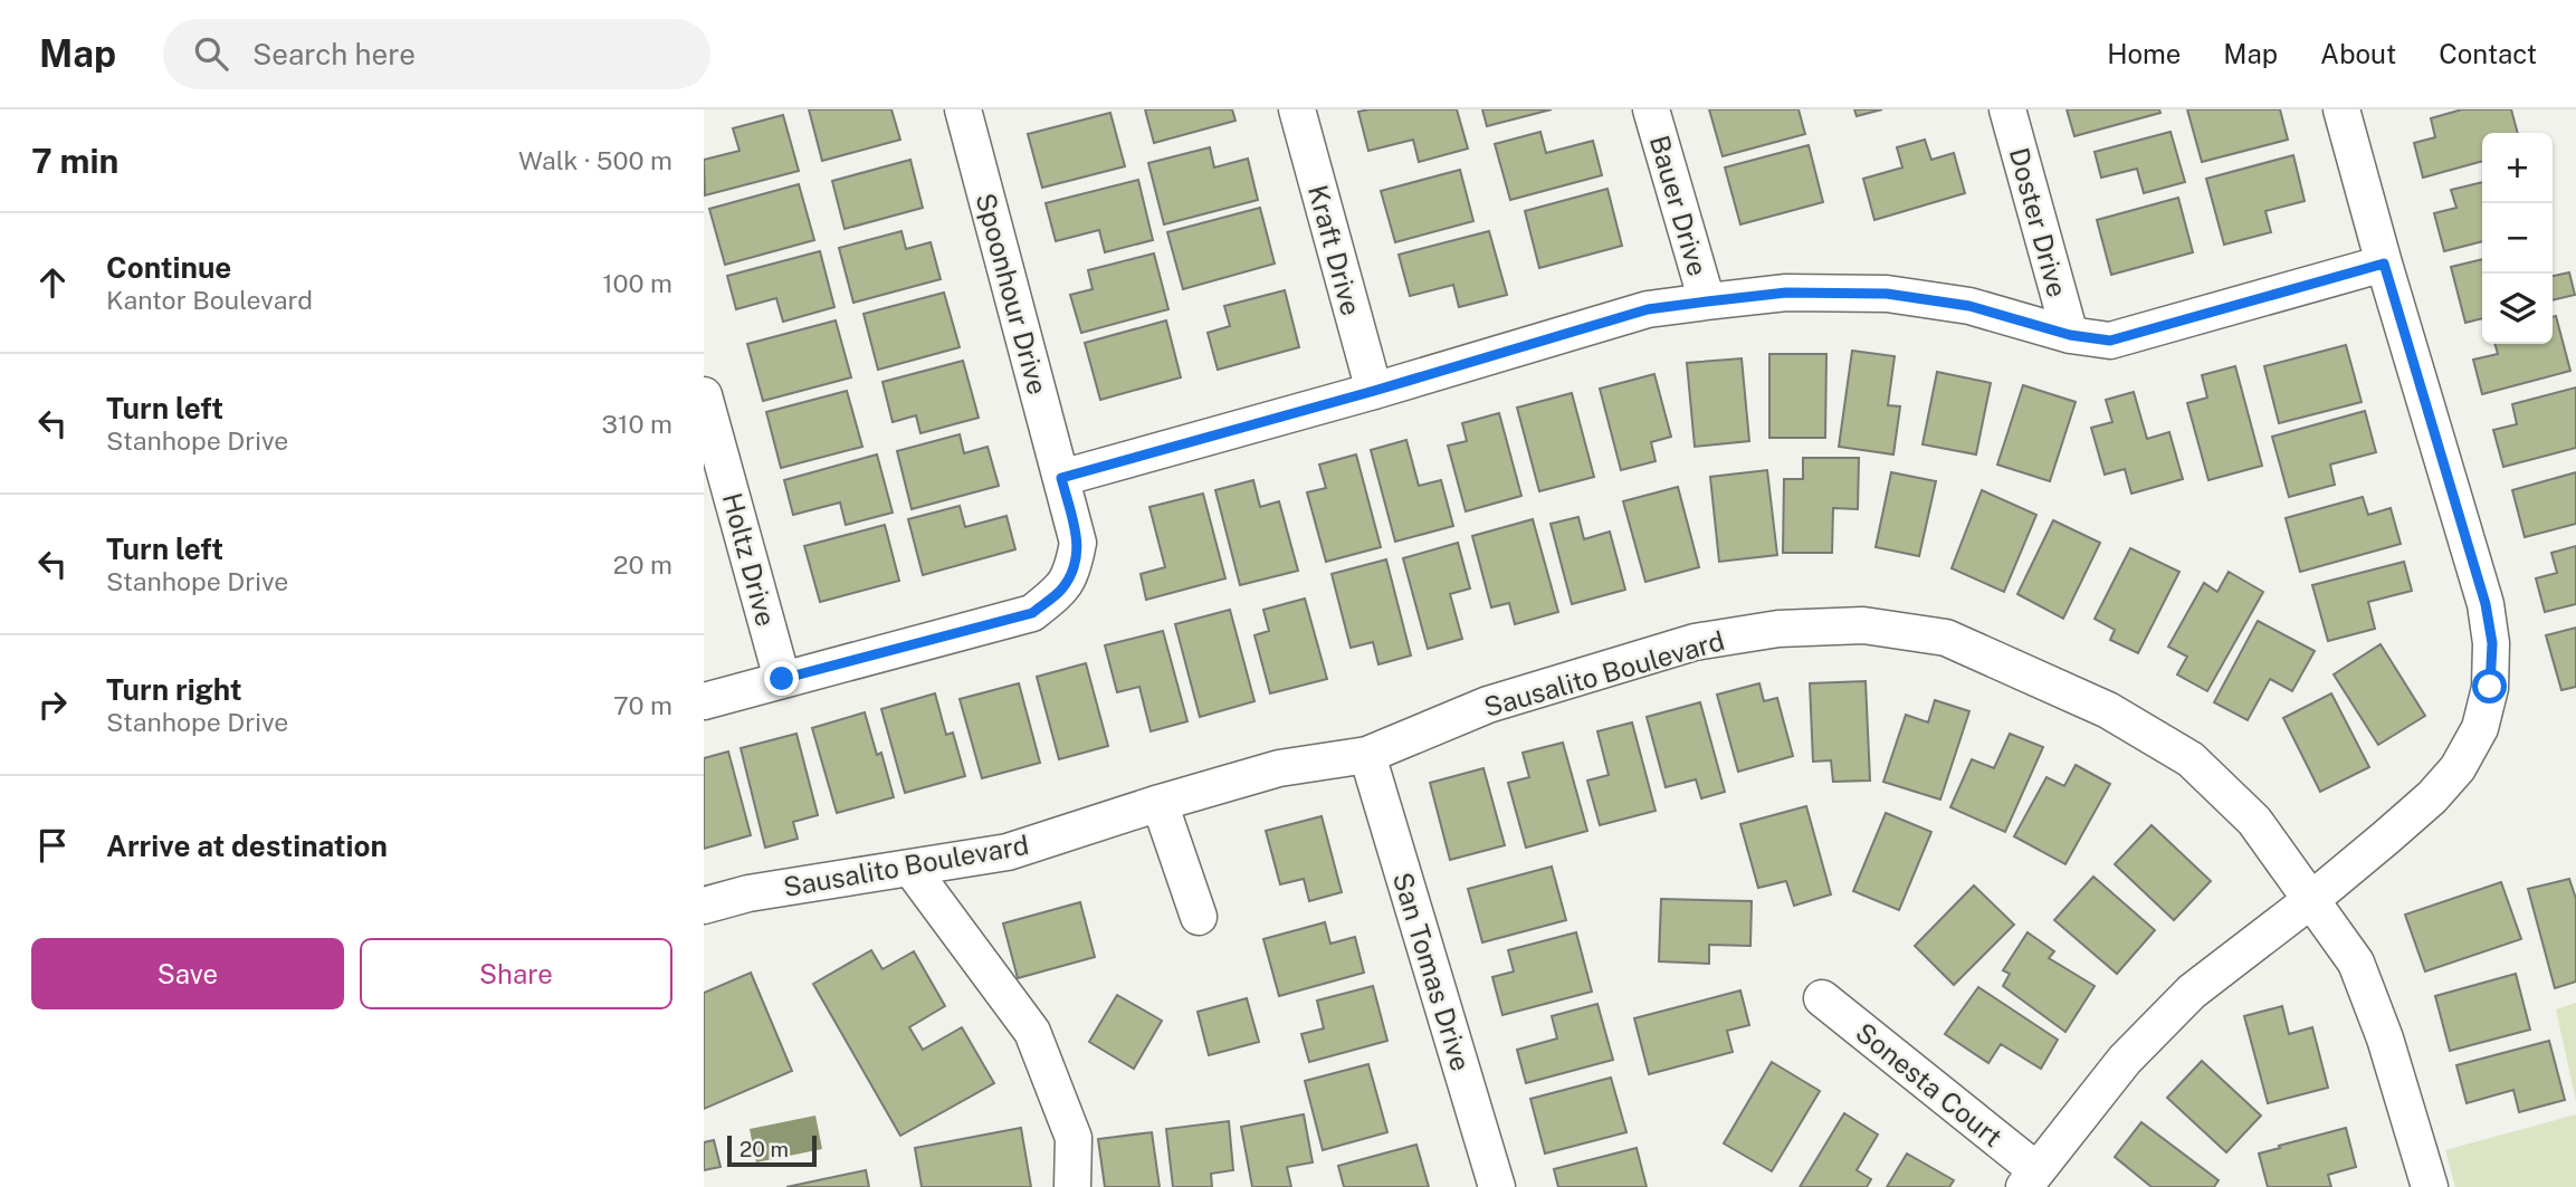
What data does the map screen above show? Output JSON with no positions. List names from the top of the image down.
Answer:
{
  "streets": {
    "street": [
      "Bauer Drive",
      "Doster Drive",
      "Kraft Drive",
      "Spoonhour Drive",
      "Holtz Drive",
      "Sausalito Boulevard",
      "San Tomas Drive",
      "Sonesta Court"
    ]
  },
  "crossings": [
    ["Spoonhour Drive", "Holtz Drive"],
    ["Sausalito Boulevard", "San Tomas Drive"]
  ],
  "scale_bar": "20 m",
  "page": {
    "header": "Map",
    "search": "Search here",
    "nav": [
      "Home",
      "Map",
      "About",
      "Contact"
    ],
    "heading": ["7 min", "Walk · 500 m"],
    "map_buttons": ["+", "−"],
    "list": [
      ["Continue", "Kantor Boulevard", "100 m"],
      ["Turn left", "Stanhope Drive", "310 m"],
      ["Turn left", "Stanhope Drive", "20 m"],
      ["Turn right", "Stanhope Drive", "70 m"],
      "Arrive at destination"
    ],
    "buttons": ["Save", "Share"],
    "scale": "20 m"
  }
}
